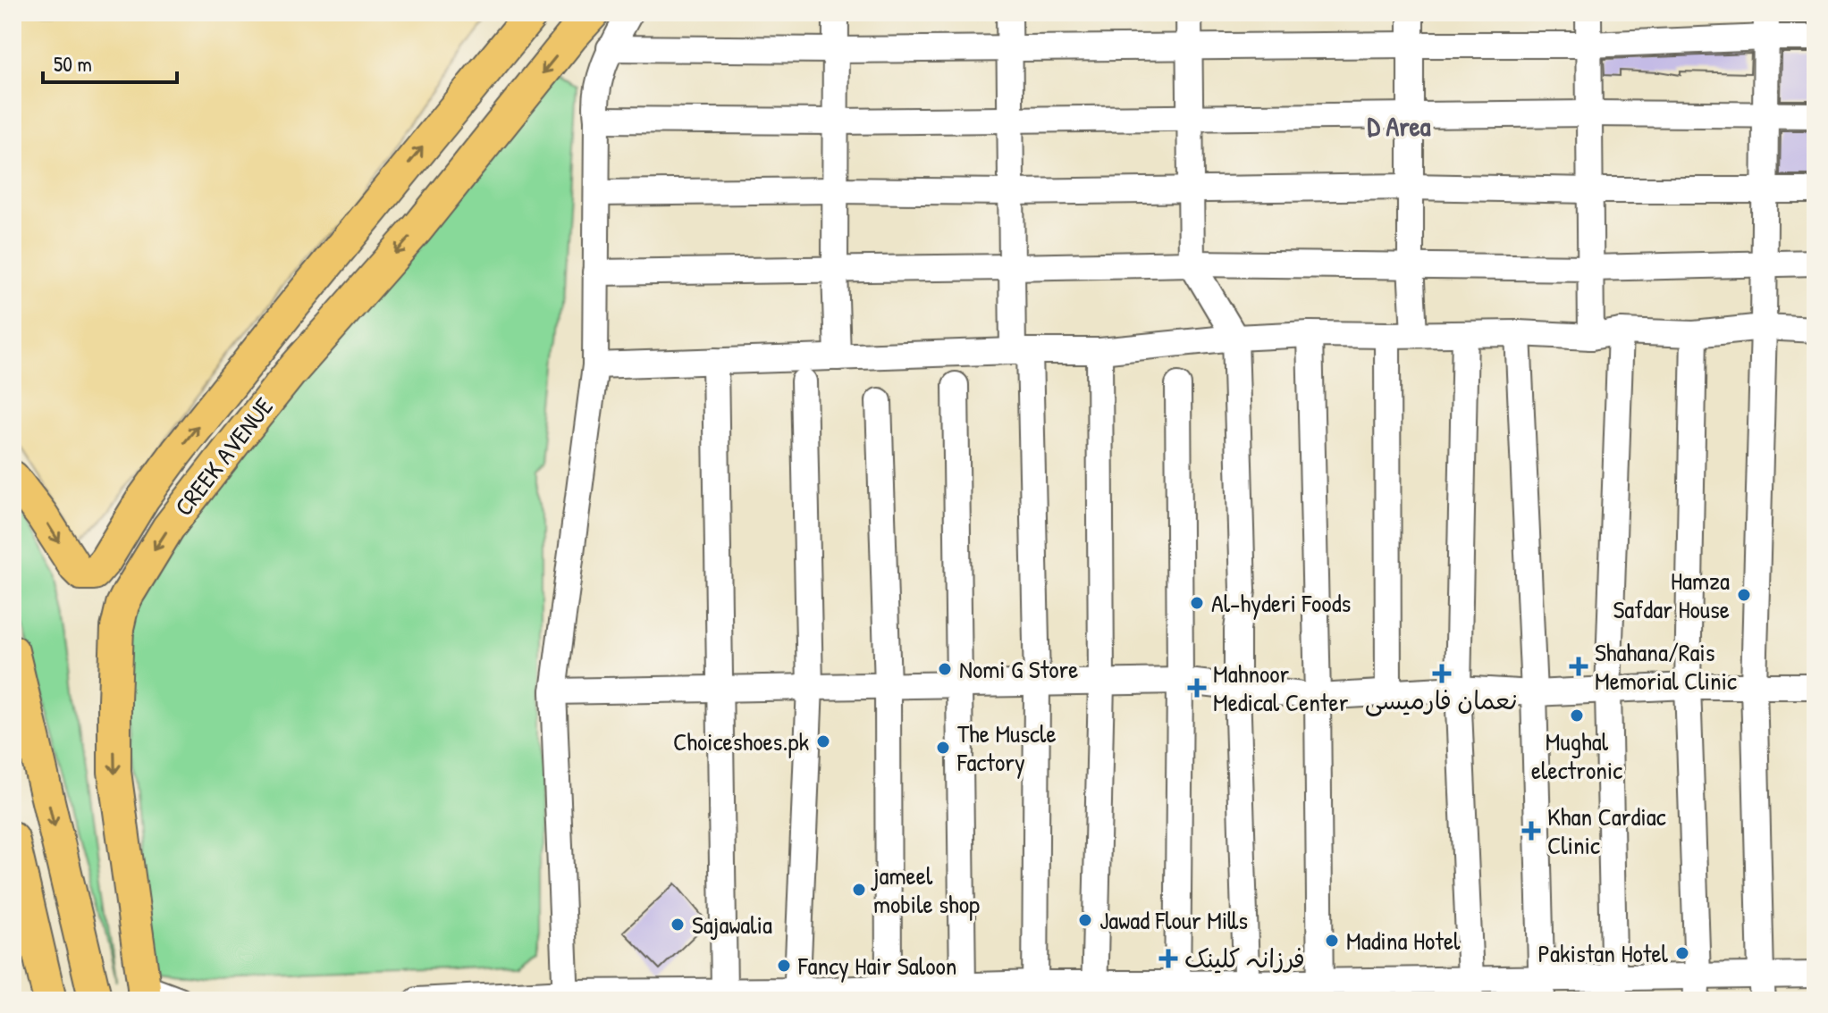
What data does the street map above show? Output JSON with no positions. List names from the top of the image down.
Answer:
{
  "streets": {
    "main road": ["CREEK AVENUE"]
  },
  "districts": ["D Area"],
  "places": {
    "other": [
      "Hamza Safdar House",
      "Al-hyderi Foods",
      "Nomi G Store",
      "Mughal electronic",
      "Choiceshoes.pk",
      "The Muscle Factory",
      "jameel mobile shop",
      "Jawad Flour Mills",
      "Sajawalia",
      "Madina Hotel",
      "Pakistan Hotel",
      "Fancy Hair Saloon"
    ],
    "health": [
      "Shahana/Rais Memorial Clinic",
      "نعمان فارمیسی",
      "Mahnoor Medical Center",
      "Khan Cardiac Clinic",
      "فرزانہ کلینک"
    ]
  },
  "scale_bar": "50 m"
}
